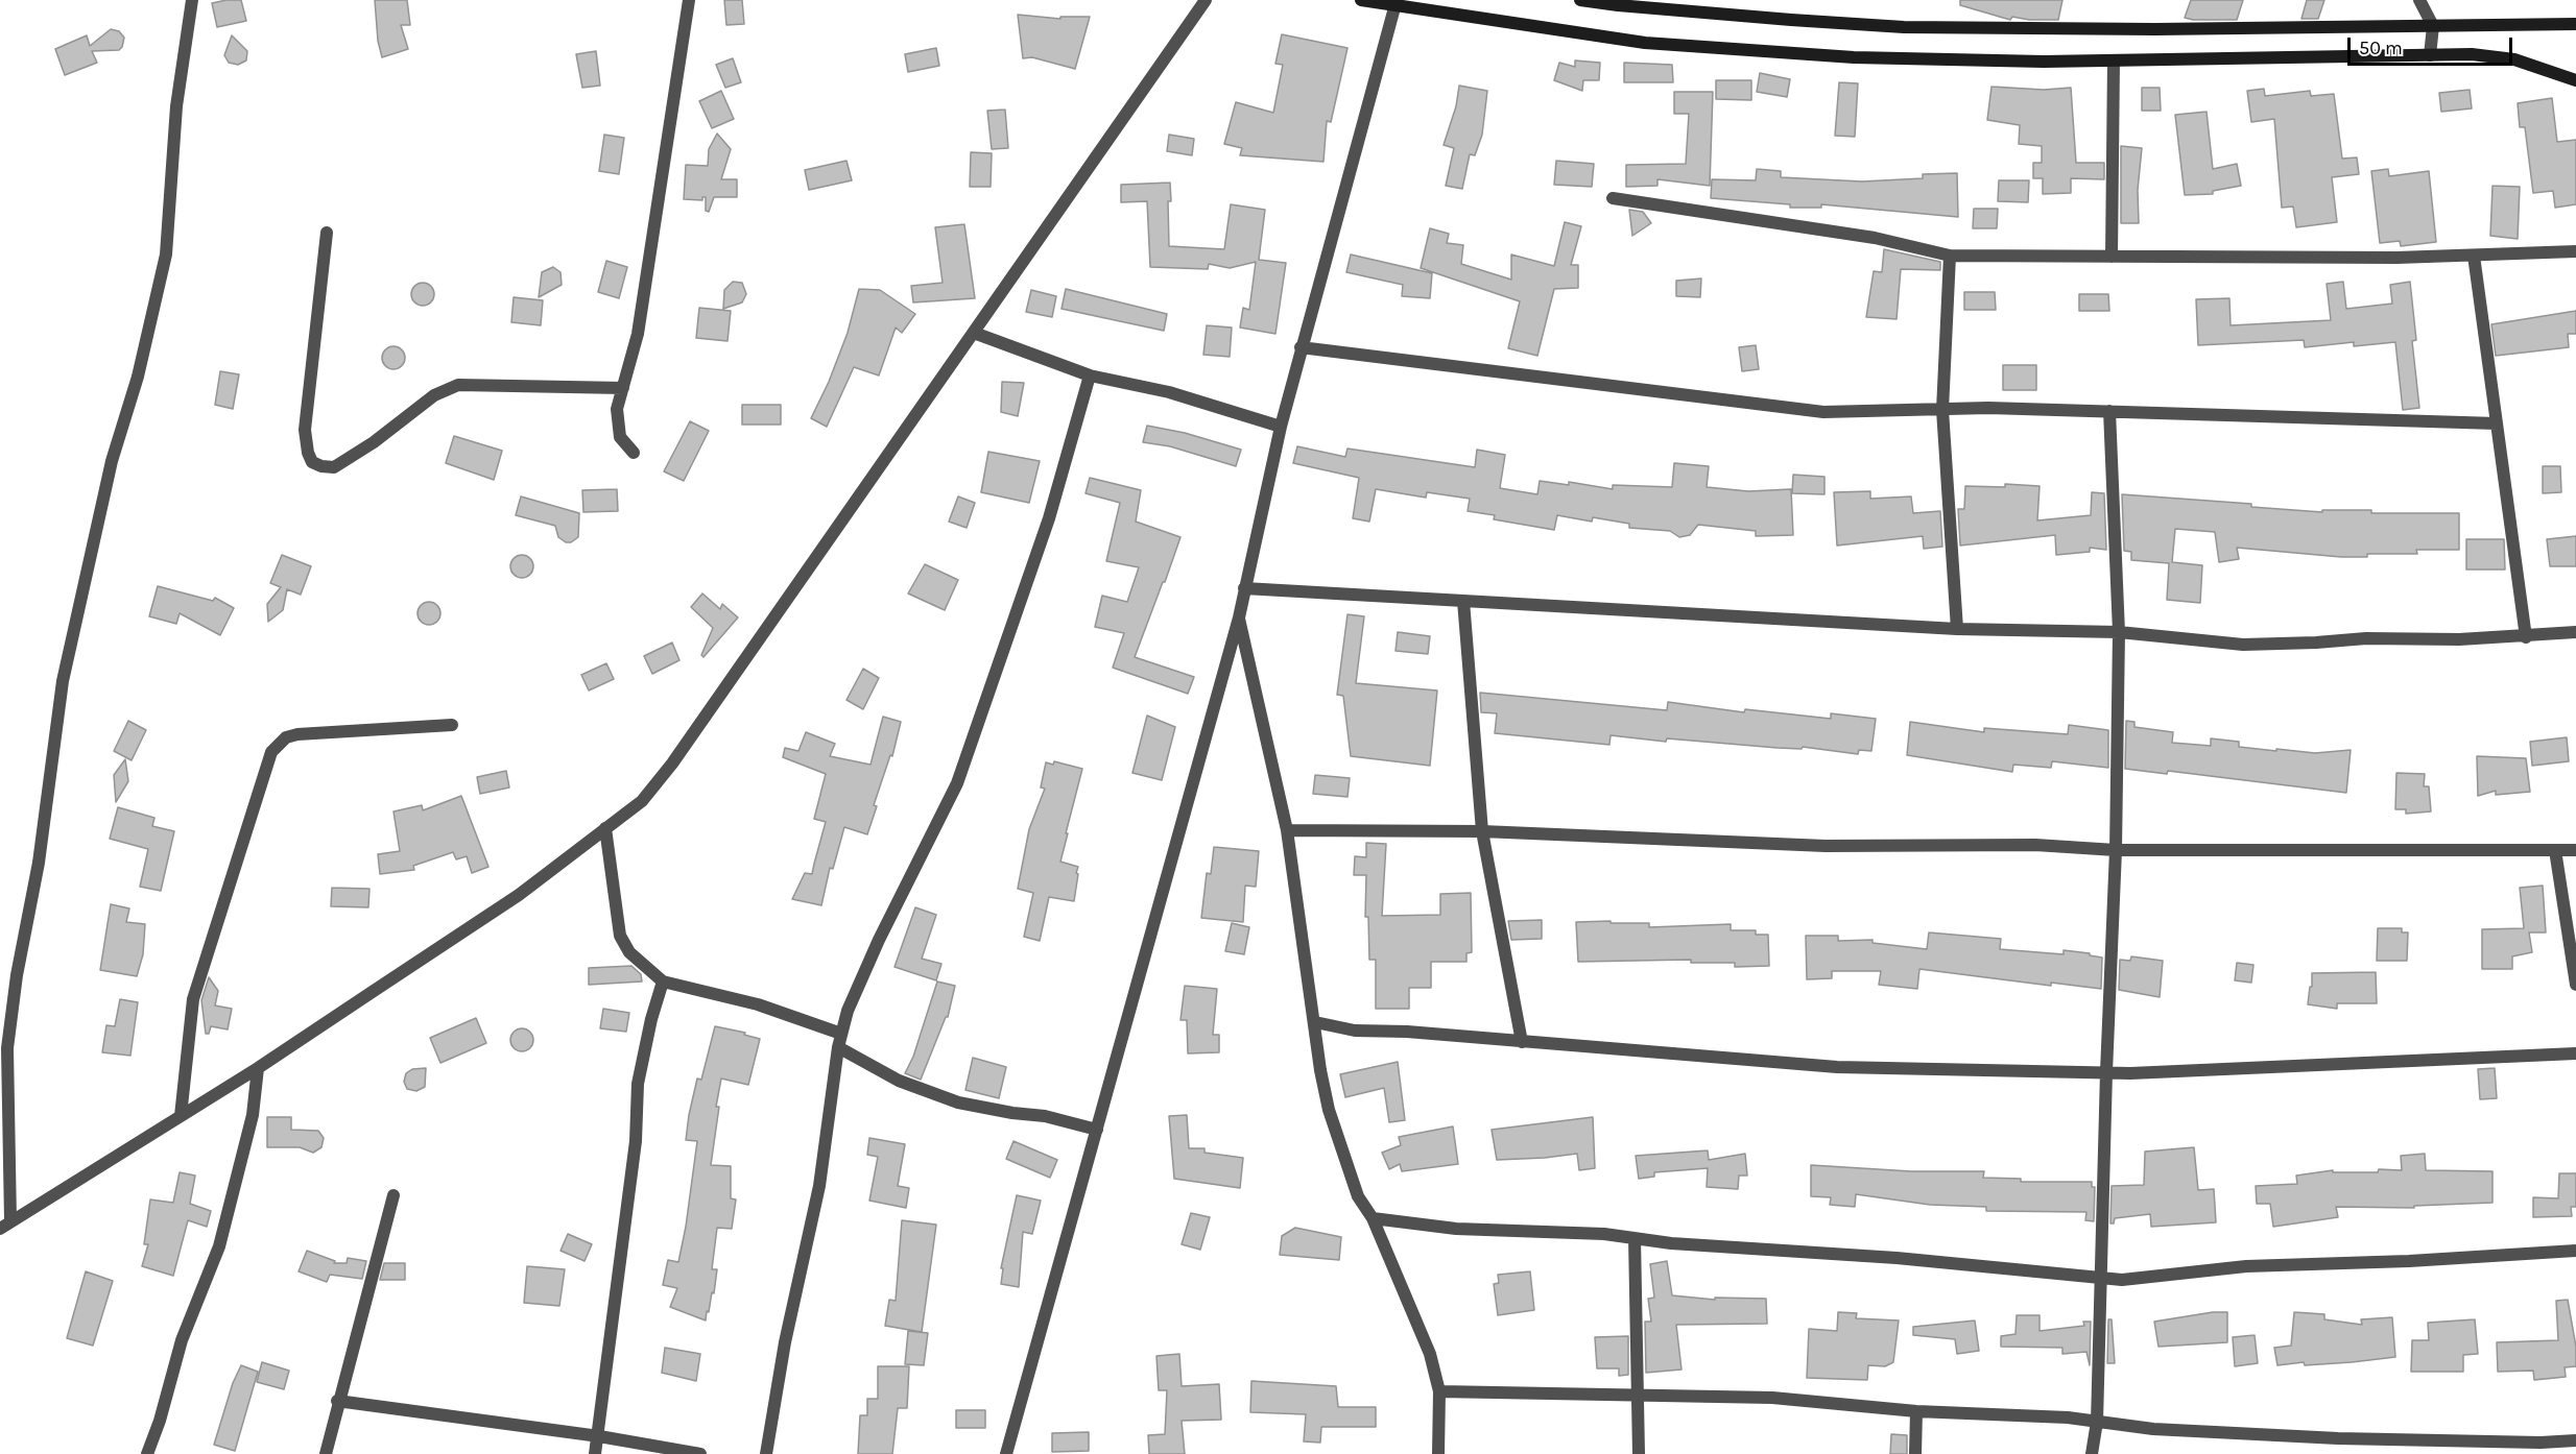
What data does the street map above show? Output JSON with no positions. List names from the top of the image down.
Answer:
{
  "scale_bar": "50 m"
}
